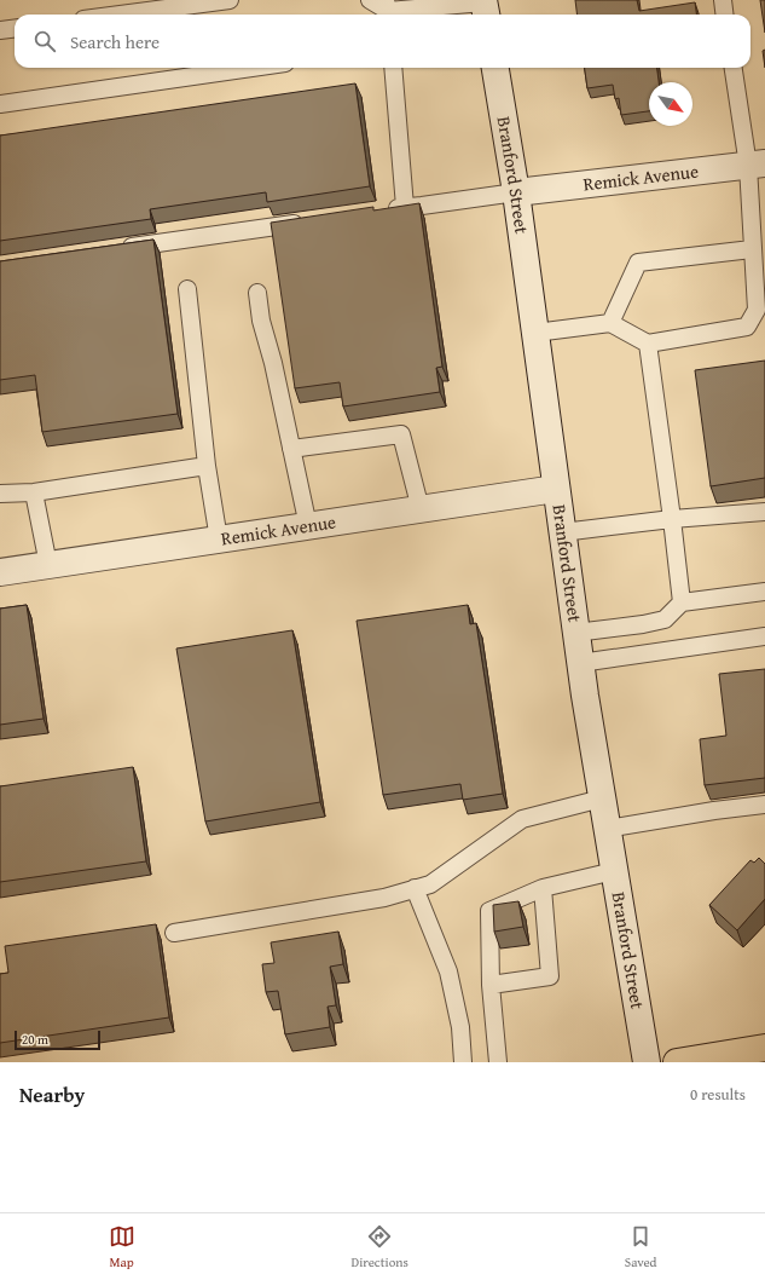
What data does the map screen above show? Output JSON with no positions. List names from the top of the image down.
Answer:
{
  "streets": {
    "main road": ["Branford Street", "Remick Avenue"]
  },
  "crossings": [
    ["Branford Street", "Remick Avenue"]
  ],
  "scale_bar": "20 m",
  "north": "bottom right",
  "page": {
    "search": "Search here",
    "scale": "20 m",
    "heading": ["Nearby", "0 results"],
    "nav": ["Map", "Directions", "Saved"]
  }
}
